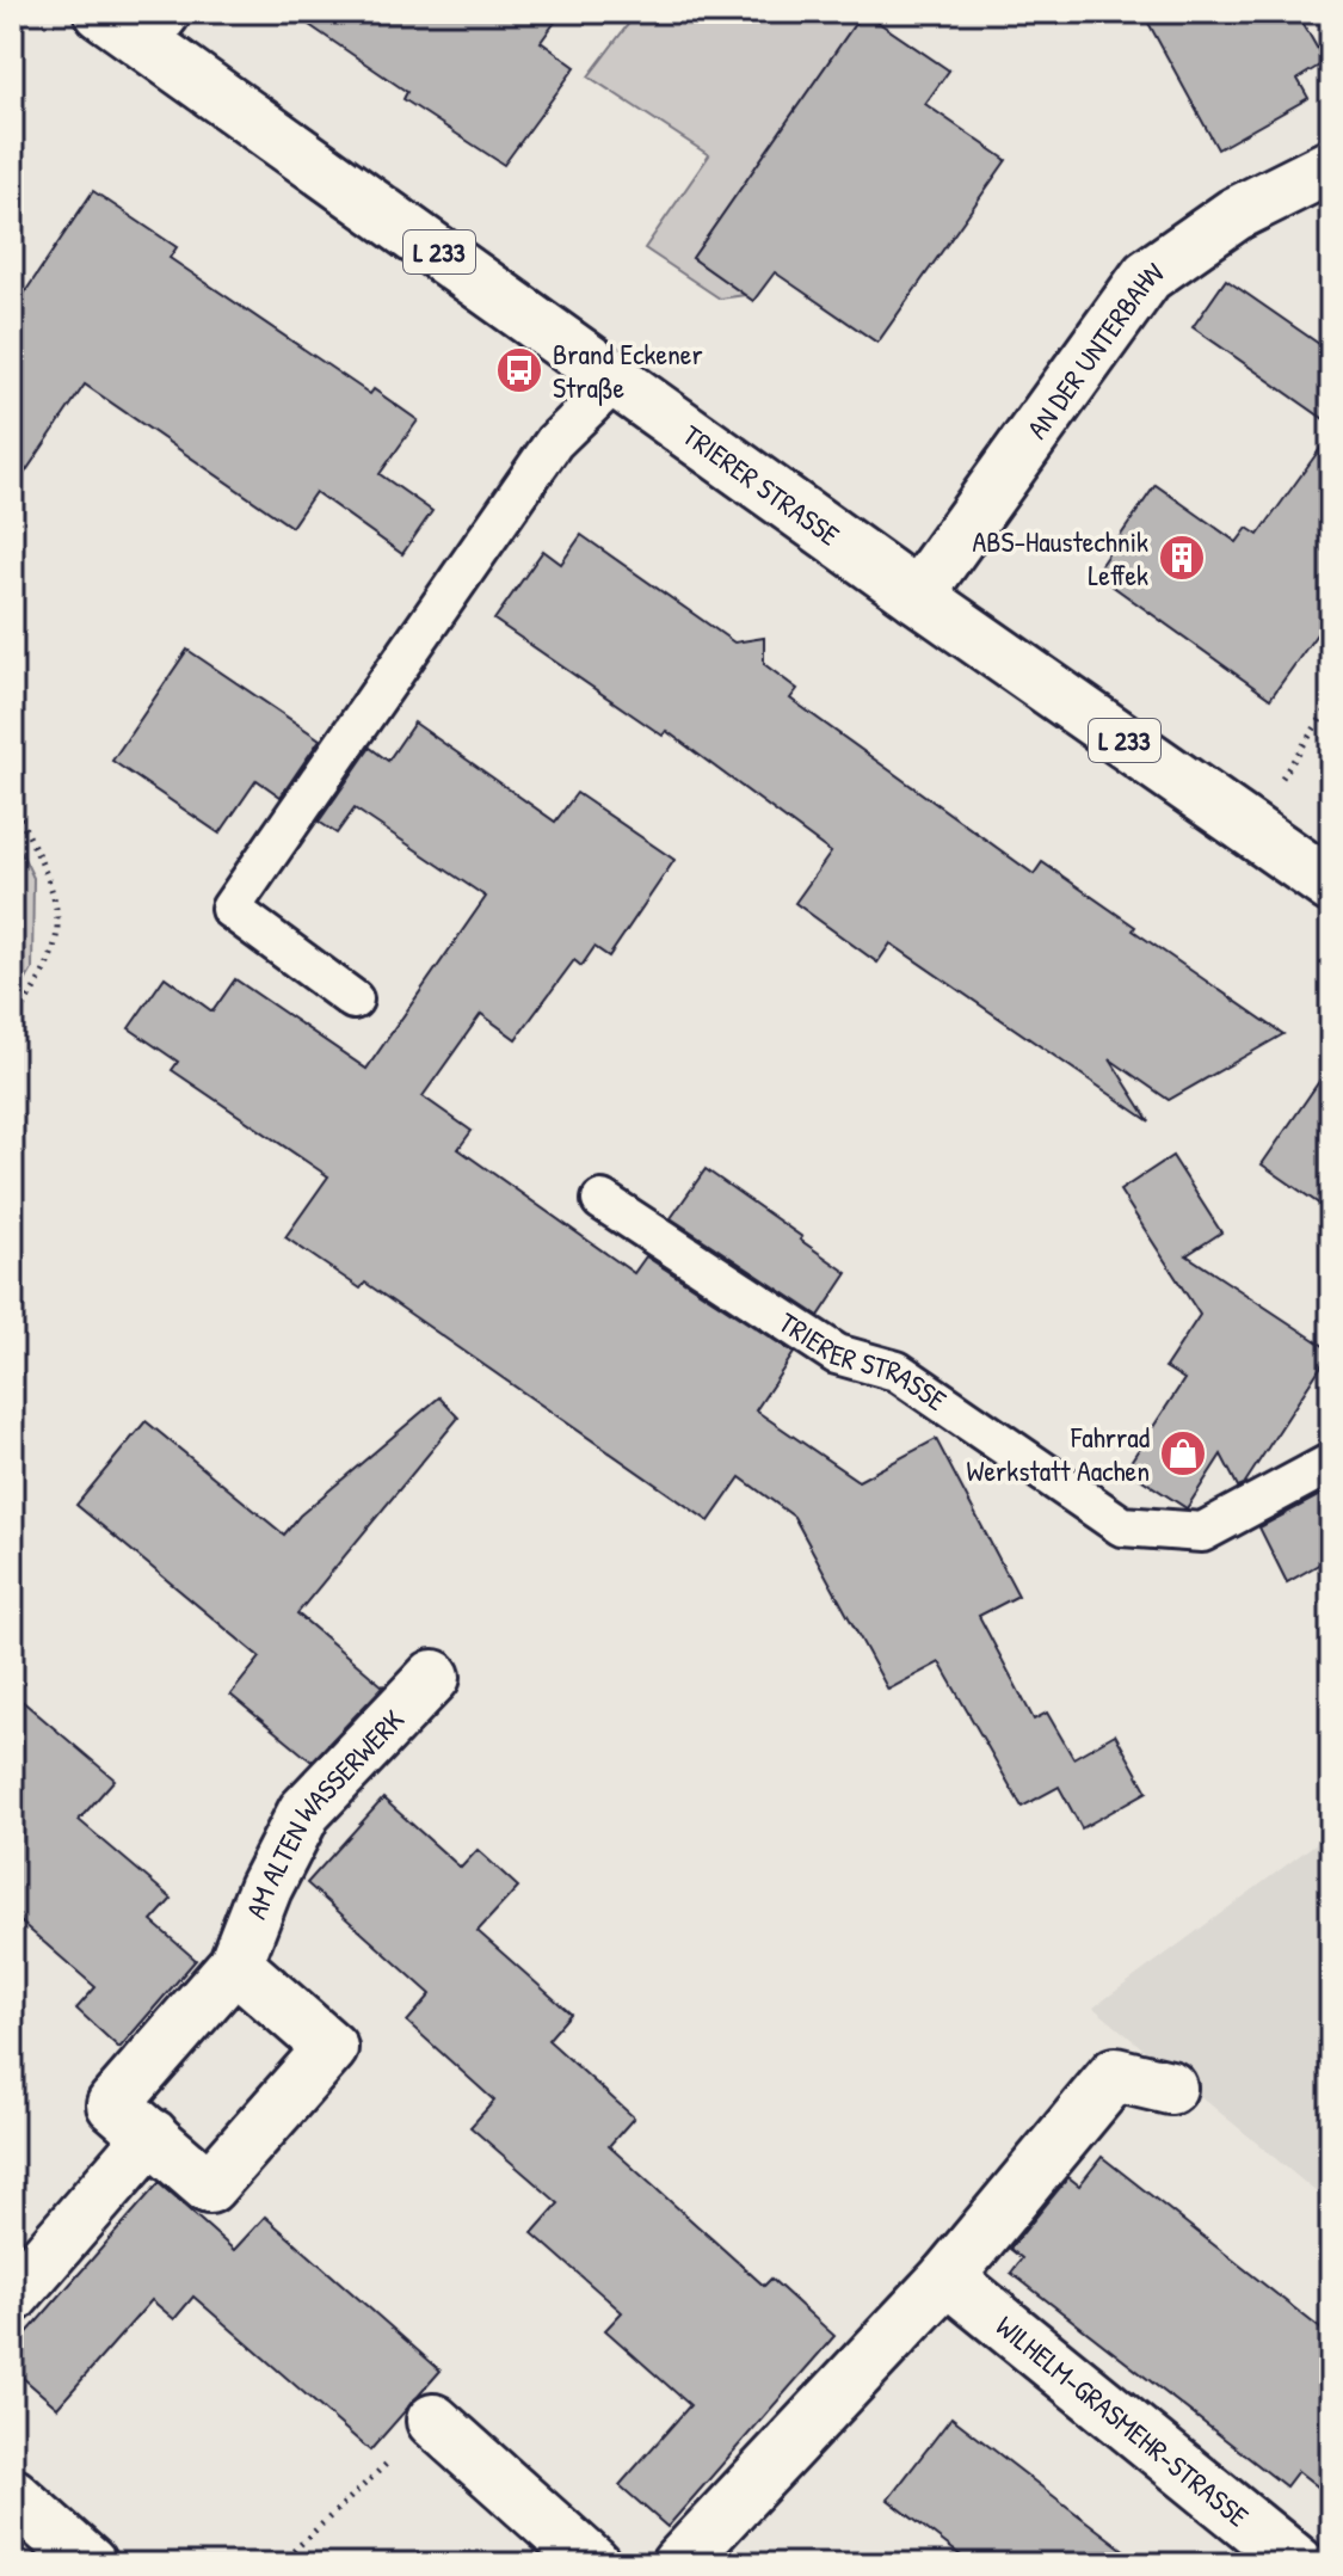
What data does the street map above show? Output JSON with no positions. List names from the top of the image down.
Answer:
{
  "streets": {
    "street": [
      "L 233",
      "AN DER UNTERBAHN",
      "TRIERER STRASSE",
      "AM ALTEN WASSERWERK",
      "WILHELM-GRASMEHR-STRASSE"
    ]
  },
  "crossings": [
    ["AN DER UNTERBAHN", "TRIERER STRASSE"]
  ],
  "places": {
    "bus stop": ["Brand Eckener Straße"],
    "building": ["ABS-Haustechnik Leffek"],
    "shop": ["Fahrrad Werkstatt Aachen"]
  }
}
